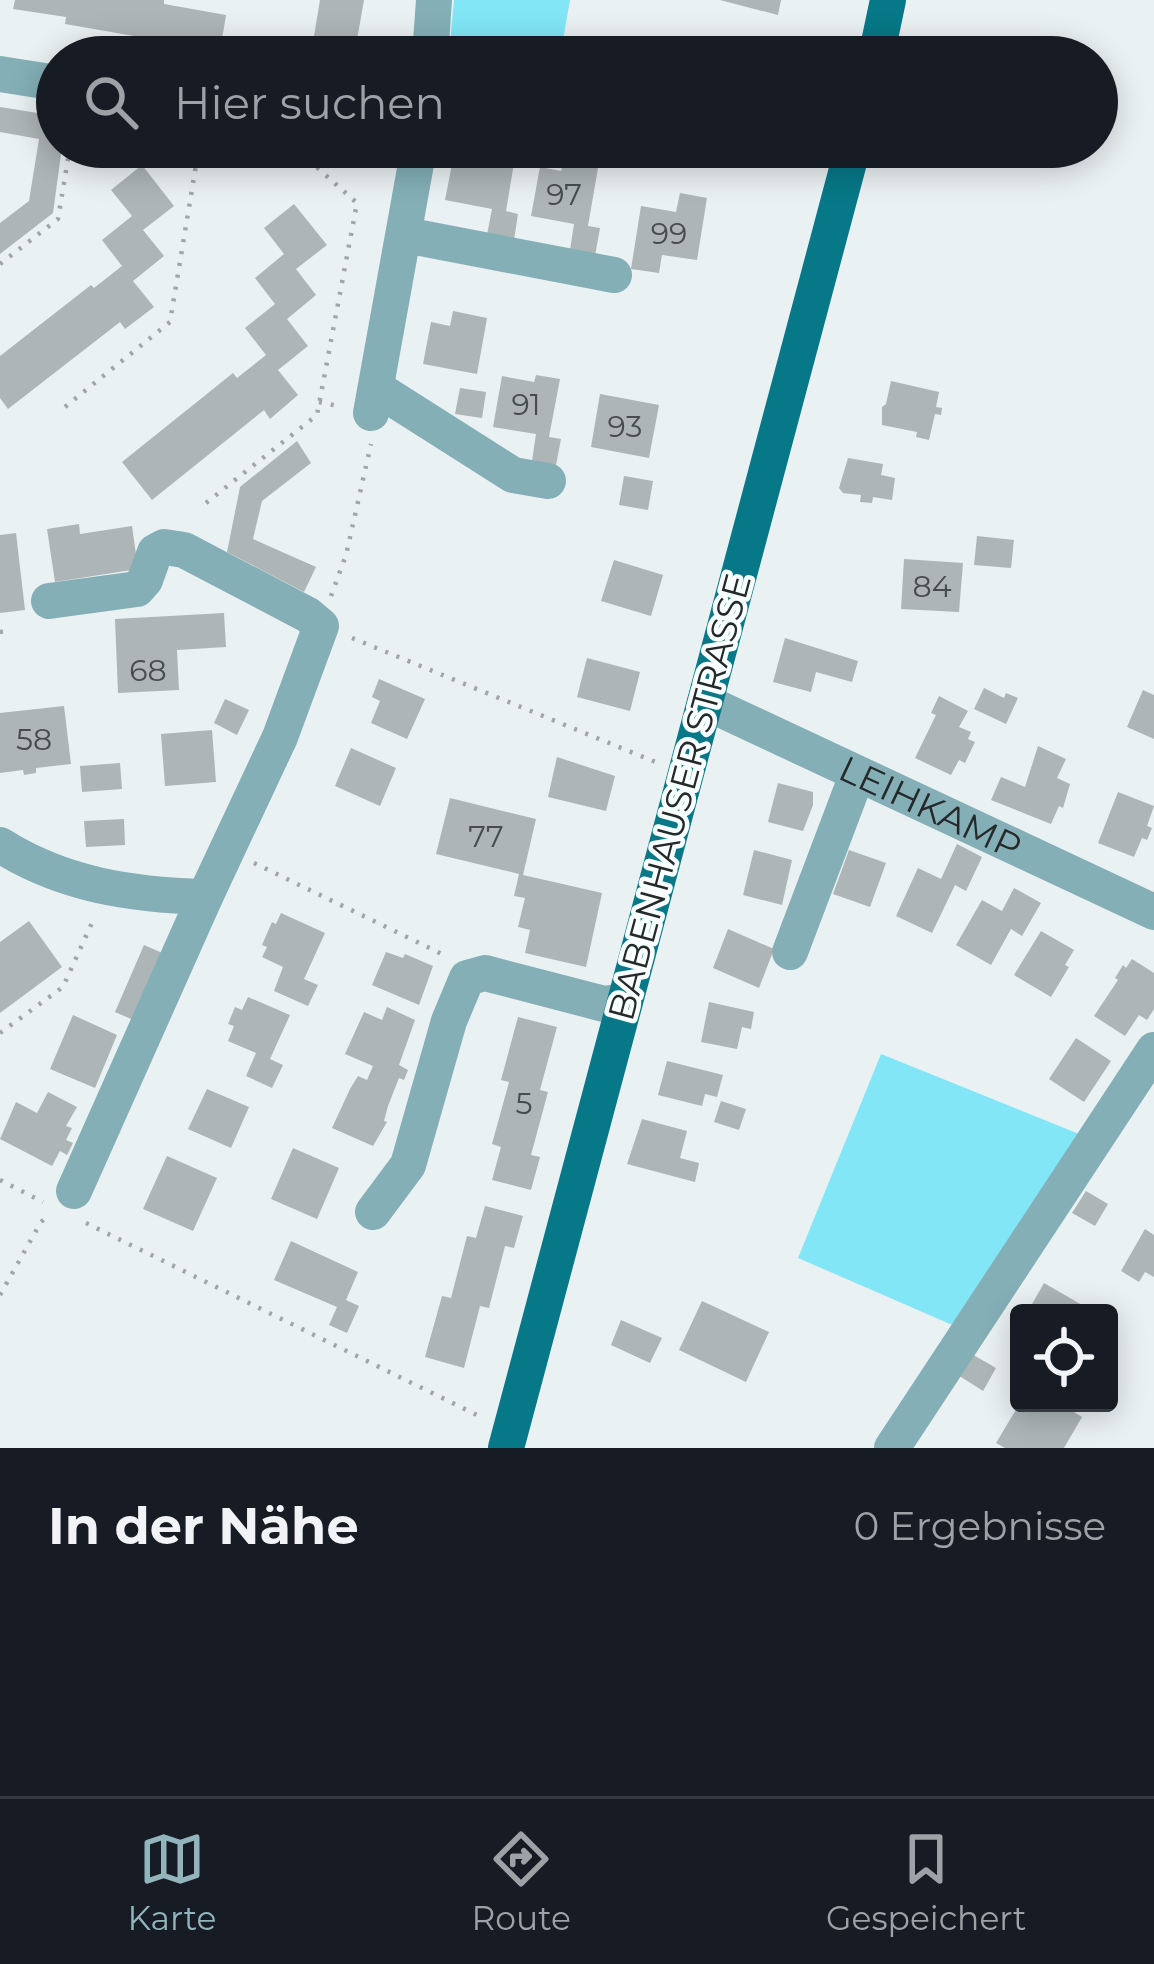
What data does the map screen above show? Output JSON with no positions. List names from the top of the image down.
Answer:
{
  "streets": {
    "main road": ["BABENHAUSER STRASSE"],
    "street": ["LEIHKAMP"]
  },
  "crossings": [
    ["BABENHAUSER STRASSE", "LEIHKAMP"]
  ],
  "house_numbers": [
    "97",
    "99",
    "91",
    "93",
    "84",
    "68",
    "58",
    "77",
    "5"
  ],
  "page": {
    "search": "Hier suchen",
    "heading": ["In der Nähe", "0 Ergebnisse"],
    "nav": ["Karte", "Route", "Gespeichert"]
  }
}
